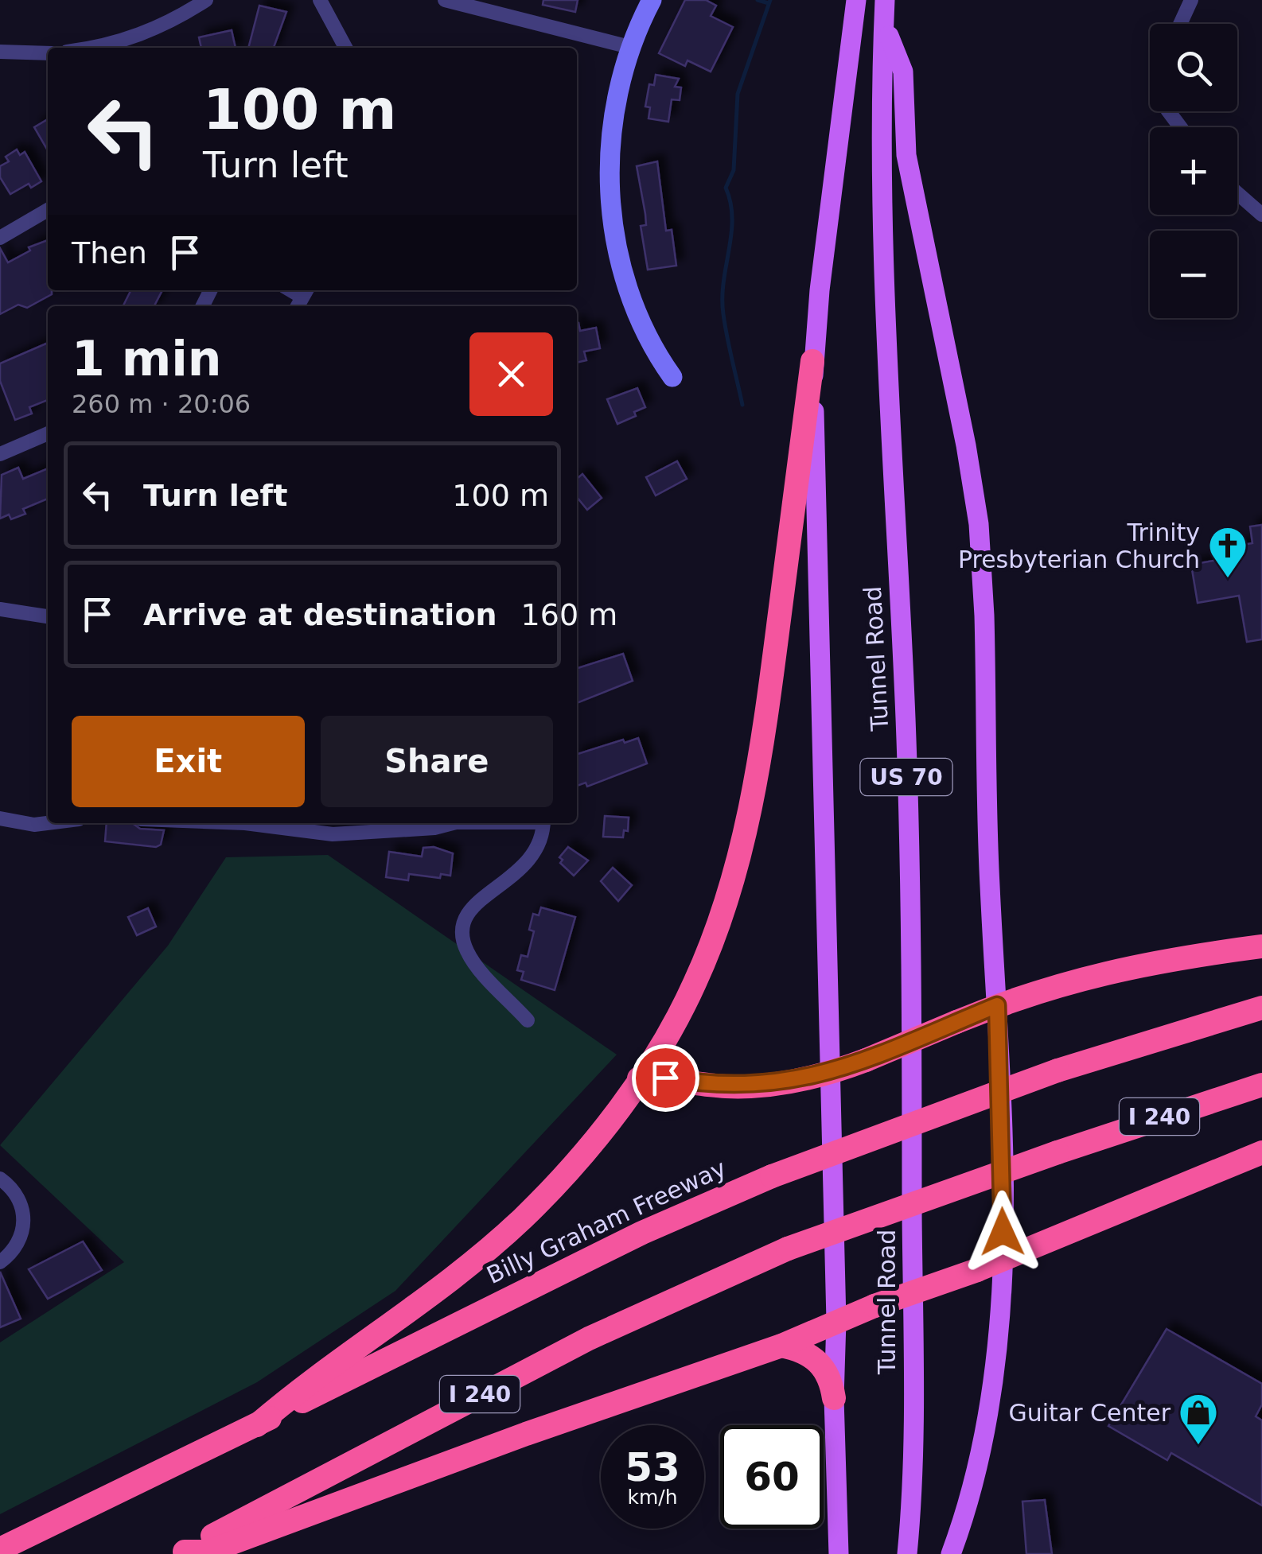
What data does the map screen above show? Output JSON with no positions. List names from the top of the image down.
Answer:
{
  "streets": {
    "highway": ["I 240", "Billy Graham Freeway"],
    "main road": ["Tunnel Road", "US 70"]
  },
  "places": {
    "church": ["Trinity Presbyterian Church"],
    "shop": ["Guitar Center"]
  },
  "page": {
    "map_buttons": ["+", "−"],
    "turn": ["100 m", "Turn left"],
    "then": "Then",
    "heading": ["1 min", "260 m · 20:06"],
    "list": [
      {
        "name": "Turn left",
        "value": "100 m"
      },
      {
        "name": "Arrive at destination",
        "value": "160 m"
      }
    ],
    "buttons": ["Exit", "Share"],
    "speed": "53 km/h",
    "limit": "60"
  }
}
